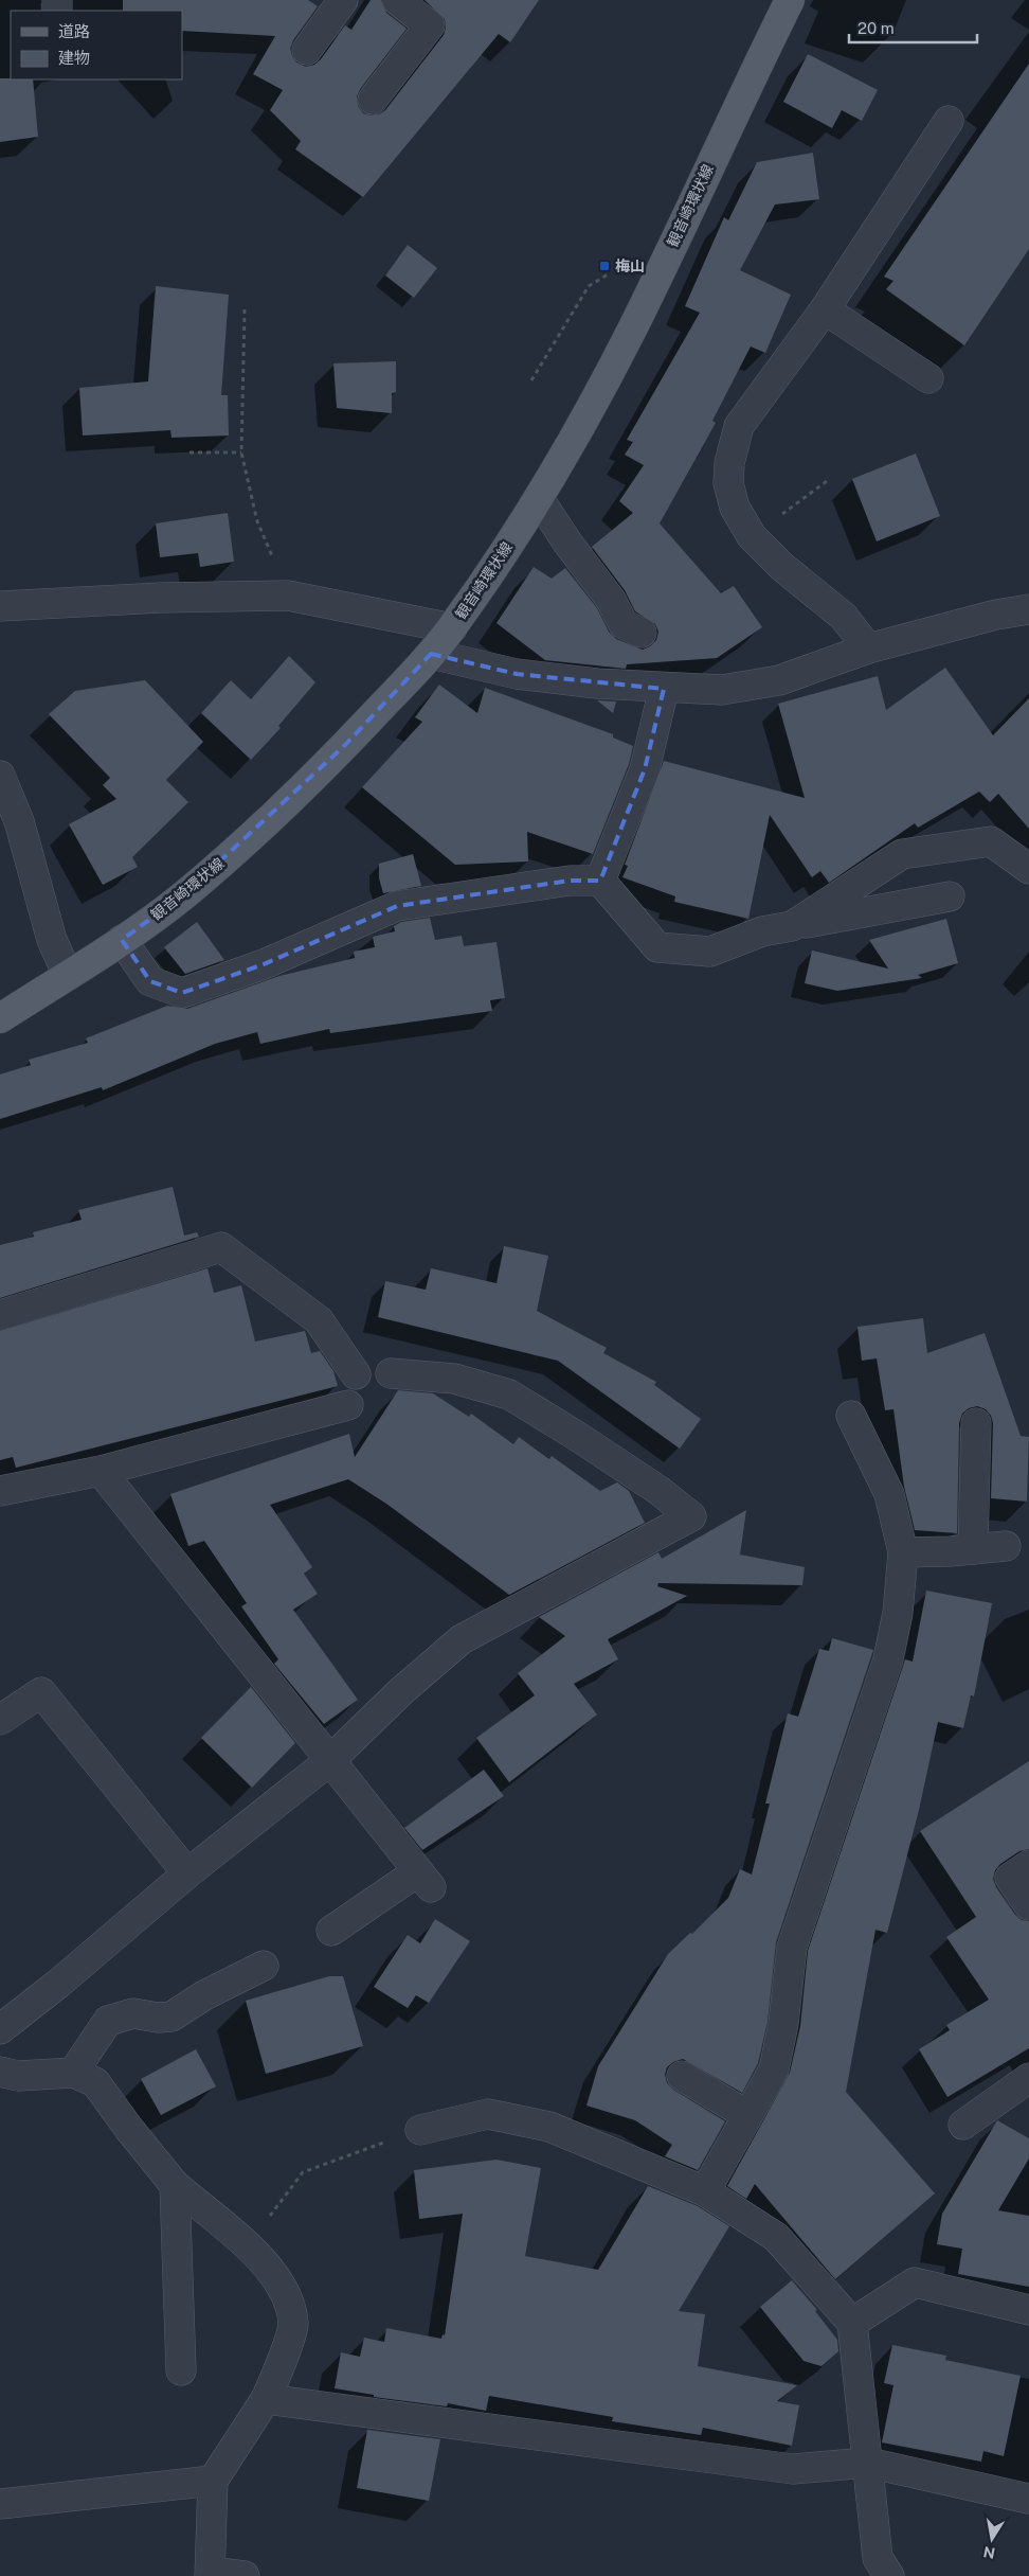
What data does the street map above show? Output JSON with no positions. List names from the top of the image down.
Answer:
{
  "streets": {
    "main road": ["観音崎環状線"]
  },
  "places": {
    "transit": ["梅山"]
  },
  "legend": ["道路", "建物"],
  "scale_bar": "20 m",
  "north": "bottom"
}
